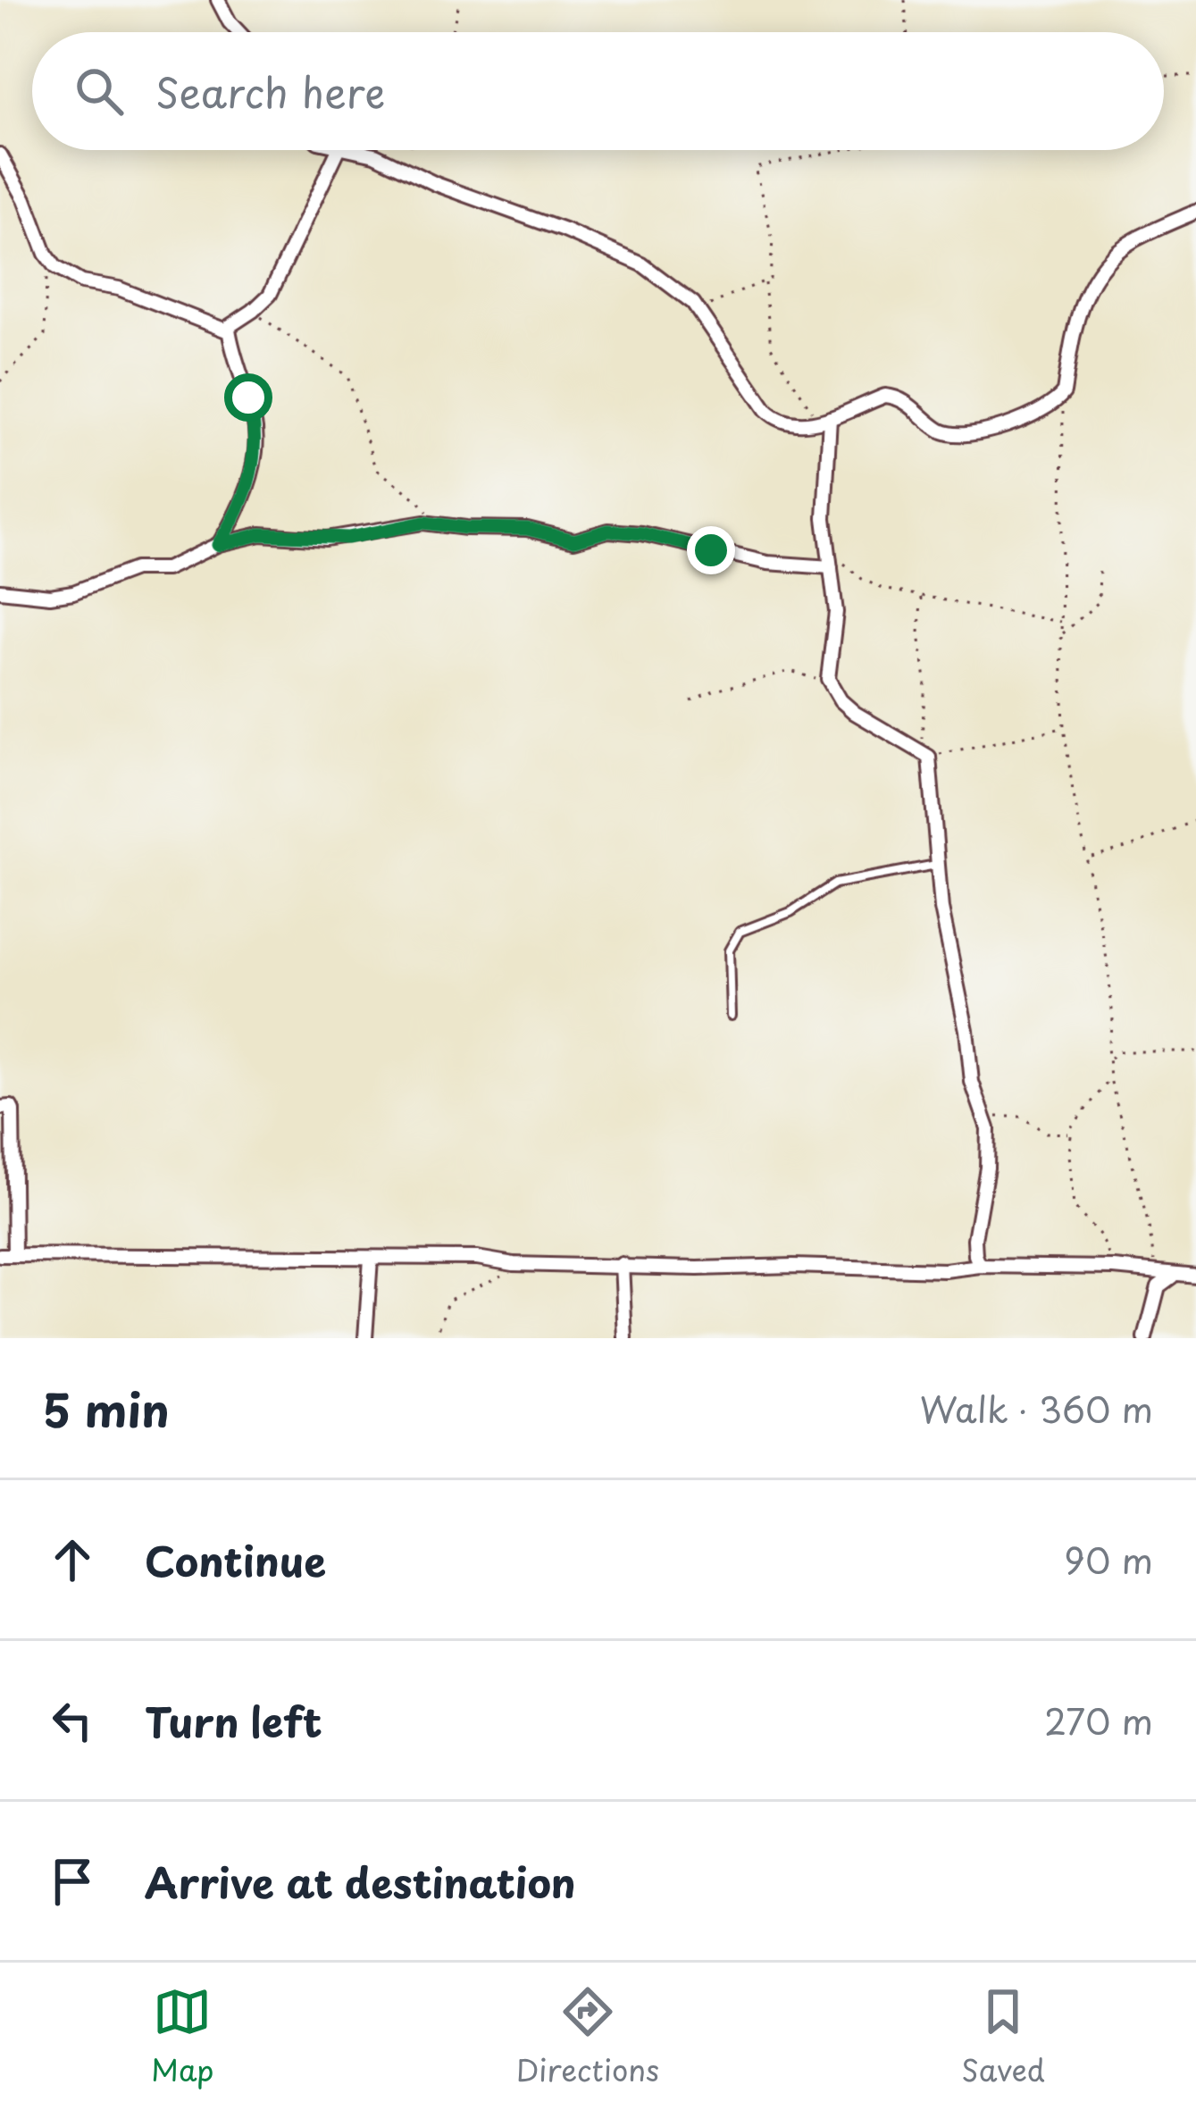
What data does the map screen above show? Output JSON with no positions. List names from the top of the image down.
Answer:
{
  "page": {
    "search": "Search here",
    "heading": ["5 min", "Walk · 360 m"],
    "list": [
      ["Continue", "90 m"],
      ["Turn left", "270 m"],
      "Arrive at destination"
    ],
    "nav": ["Map", "Directions", "Saved"]
  }
}
